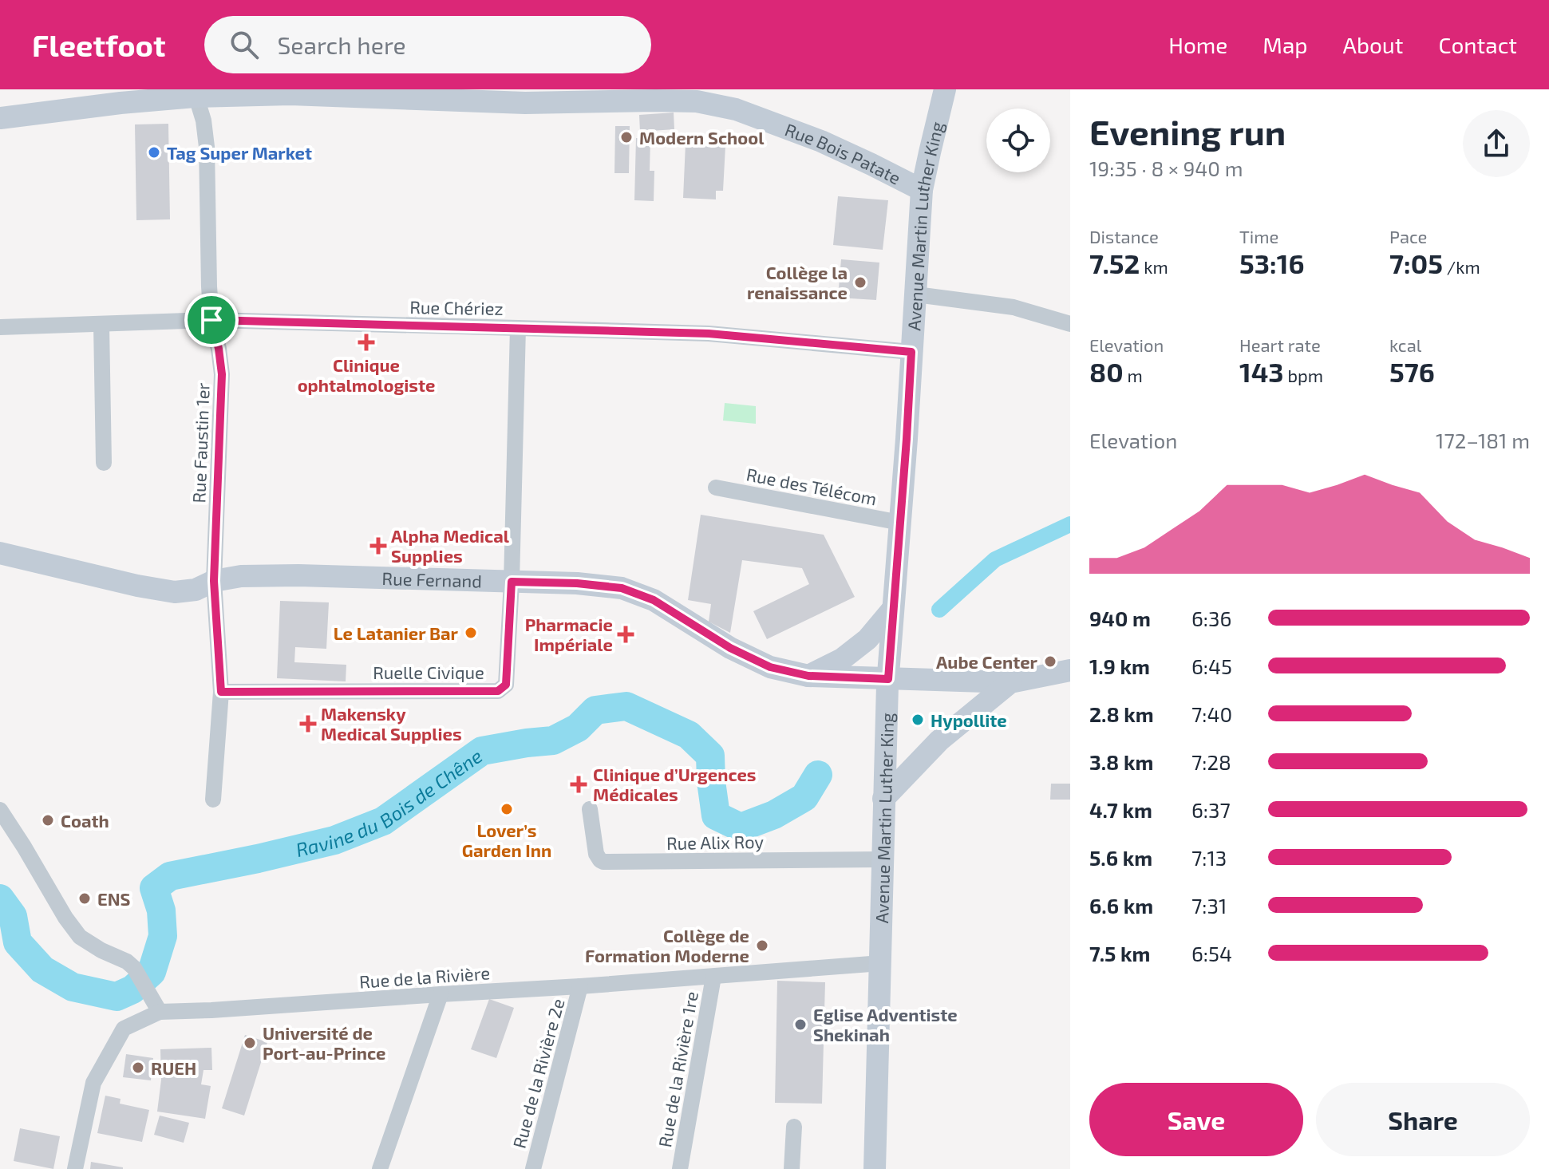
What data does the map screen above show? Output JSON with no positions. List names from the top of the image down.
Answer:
{
  "streets": {
    "street": [
      "Rue Bois Patate",
      "Avenue Martin Luther King",
      "Rue Chériez",
      "Rue Faustin 1er",
      "Rue des Télécom",
      "Rue Fernand",
      "Ruelle Civique",
      "Rue Alix Roy",
      "Rue de la Rivière",
      "Rue de la Rivière 1re",
      "Rue de la Rivière 2e"
    ]
  },
  "crossings": [
    ["Rue Bois Patate", "Avenue Martin Luther King"],
    ["Rue Bois Patate", "Rue Faustin 1er"],
    ["Avenue Martin Luther King", "Rue Chériez"],
    ["Avenue Martin Luther King", "Rue des Télécom"],
    ["Avenue Martin Luther King", "Rue Fernand"],
    ["Avenue Martin Luther King", "Rue Alix Roy"],
    ["Avenue Martin Luther King", "Rue de la Rivière"],
    ["Rue Chériez", "Rue Faustin 1er"],
    ["Rue Chériez", "Ruelle Civique"],
    ["Rue Faustin 1er", "Rue Fernand"],
    ["Rue Faustin 1er", "Ruelle Civique"],
    ["Rue Fernand", "Ruelle Civique"],
    ["Rue de la Rivière", "Rue de la Rivière 1re"],
    ["Rue de la Rivière", "Rue de la Rivière 2e"]
  ],
  "water": ["Ravine du Bois de Chêne"],
  "places": {
    "other": [
      "Modern School",
      "Tag Super Market",
      "Collège la renaissance",
      "Le Latanier Bar",
      "Aube Center",
      "Hypollite",
      "Lover’s Garden Inn",
      "Coath",
      "ENS",
      "Collège de Formation Moderne",
      "Eglise Adventiste Shekinah",
      "Université de Port-au-Prince",
      "RUEH"
    ],
    "health": [
      "Clinique ophtalmologiste",
      "Alpha Medical Supplies",
      "Pharmacie Impériale",
      "Makensky Medical Supplies",
      "Clinique d’Urgences Médicales"
    ]
  },
  "page": {
    "header": "Fleetfoot",
    "search": "Search here",
    "nav": [
      "Home",
      "Map",
      "About",
      "Contact"
    ],
    "heading": ["Evening run", "19:35 · 8 × 940 m"],
    "stats": [
      ["Distance", "7.52 km"],
      ["Time", "53:16"],
      ["Pace", "7:05 /km"],
      ["Elevation", "80 m"],
      ["Heart rate", "143 bpm"],
      ["kcal", "576"]
    ],
    "chart": ["Elevation", "172–181 m"],
    "list": [
      {
        "name": "940 m",
        "note": "6:36"
      },
      {
        "name": "1.9 km",
        "note": "6:45"
      },
      {
        "name": "2.8 km",
        "note": "7:40"
      },
      {
        "name": "3.8 km",
        "note": "7:28"
      },
      {
        "name": "4.7 km",
        "note": "6:37"
      },
      {
        "name": "5.6 km",
        "note": "7:13"
      },
      {
        "name": "6.6 km",
        "note": "7:31"
      },
      {
        "name": "7.5 km",
        "note": "6:54"
      }
    ],
    "buttons": ["Save", "Share"]
  }
}
